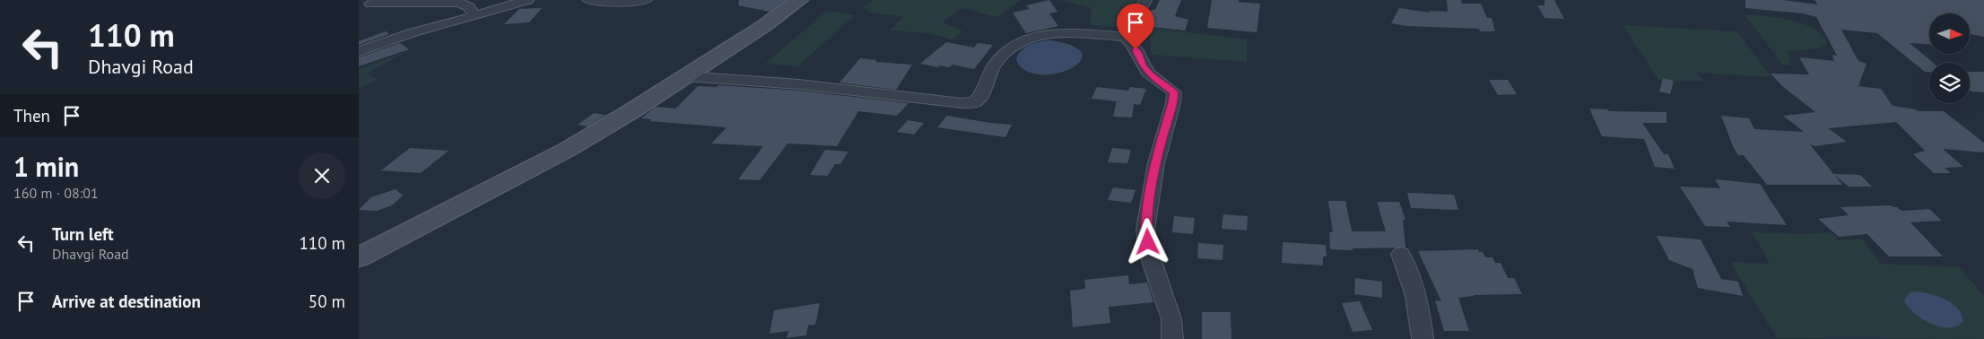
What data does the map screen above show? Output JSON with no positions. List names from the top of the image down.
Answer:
{
  "north": "right",
  "page": {
    "turn": ["110 m", "Dhavgi Road"],
    "then": "Then",
    "heading": ["1 min", "160 m · 08:01"],
    "list": [
      {
        "name": "Turn left",
        "note": "Dhavgi Road",
        "value": "110 m"
      },
      {
        "name": "Arrive at destination",
        "value": "50 m"
      }
    ]
  }
}
